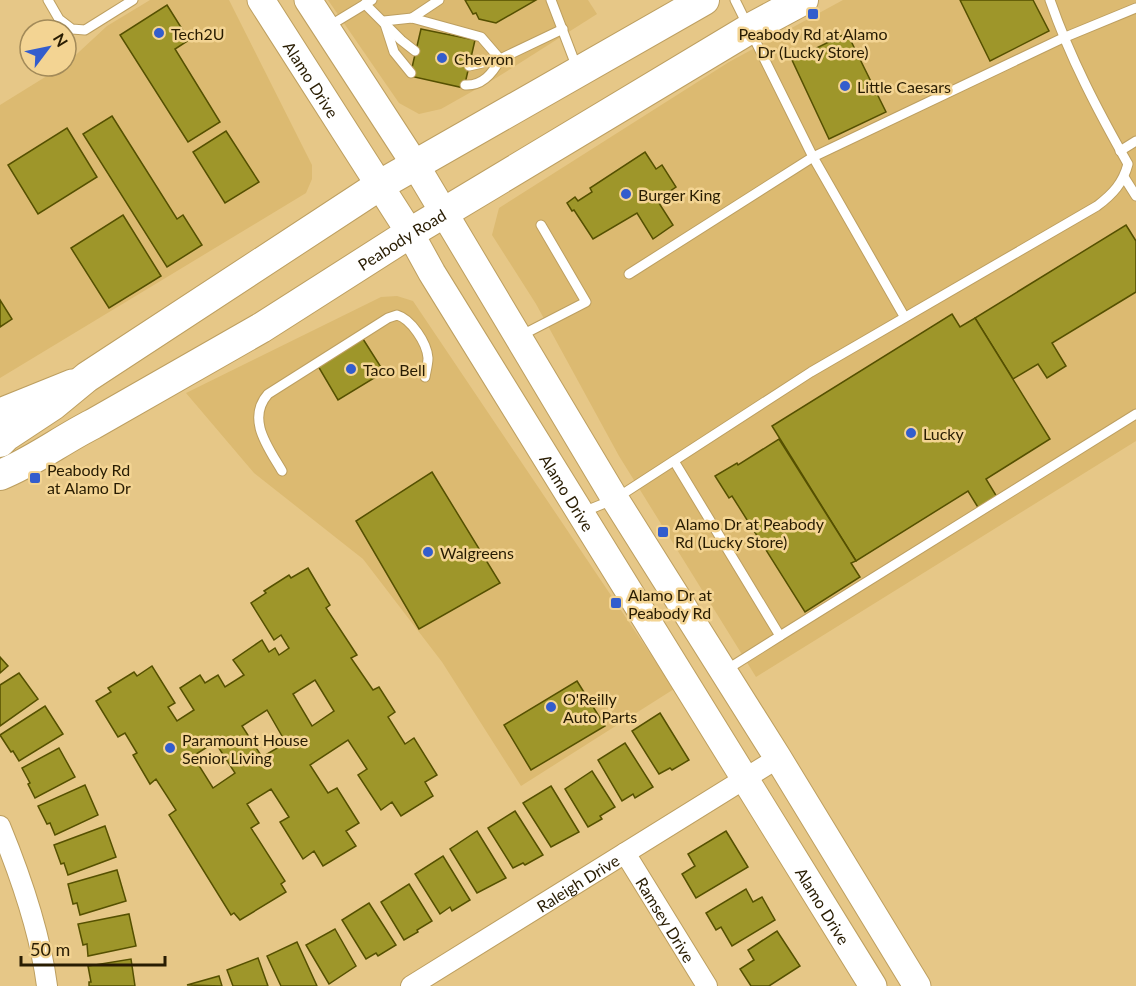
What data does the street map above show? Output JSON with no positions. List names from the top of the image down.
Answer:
{
  "streets": {
    "main road": ["Alamo Drive", "Peabody Road"],
    "street": ["Raleigh Drive", "Ramsey Drive"]
  },
  "crossings": [
    ["Alamo Drive", "Peabody Road"],
    ["Alamo Drive", "Raleigh Drive"],
    ["Raleigh Drive", "Ramsey Drive"]
  ],
  "places": {
    "transit": [
      "Peabody Rd at Alamo Dr (Lucky Store)",
      "Peabody Rd at Alamo Dr",
      "Alamo Dr at Peabody Rd (Lucky Store)",
      "Alamo Dr at Peabody Rd"
    ],
    "other": [
      "Tech2U",
      "Chevron",
      "Little Caesars",
      "Burger King",
      "Taco Bell",
      "Lucky",
      "Walgreens",
      "O'Reilly Auto Parts",
      "Paramount House Senior Living"
    ]
  },
  "scale_bar": "50 m",
  "north": "top right"
}
